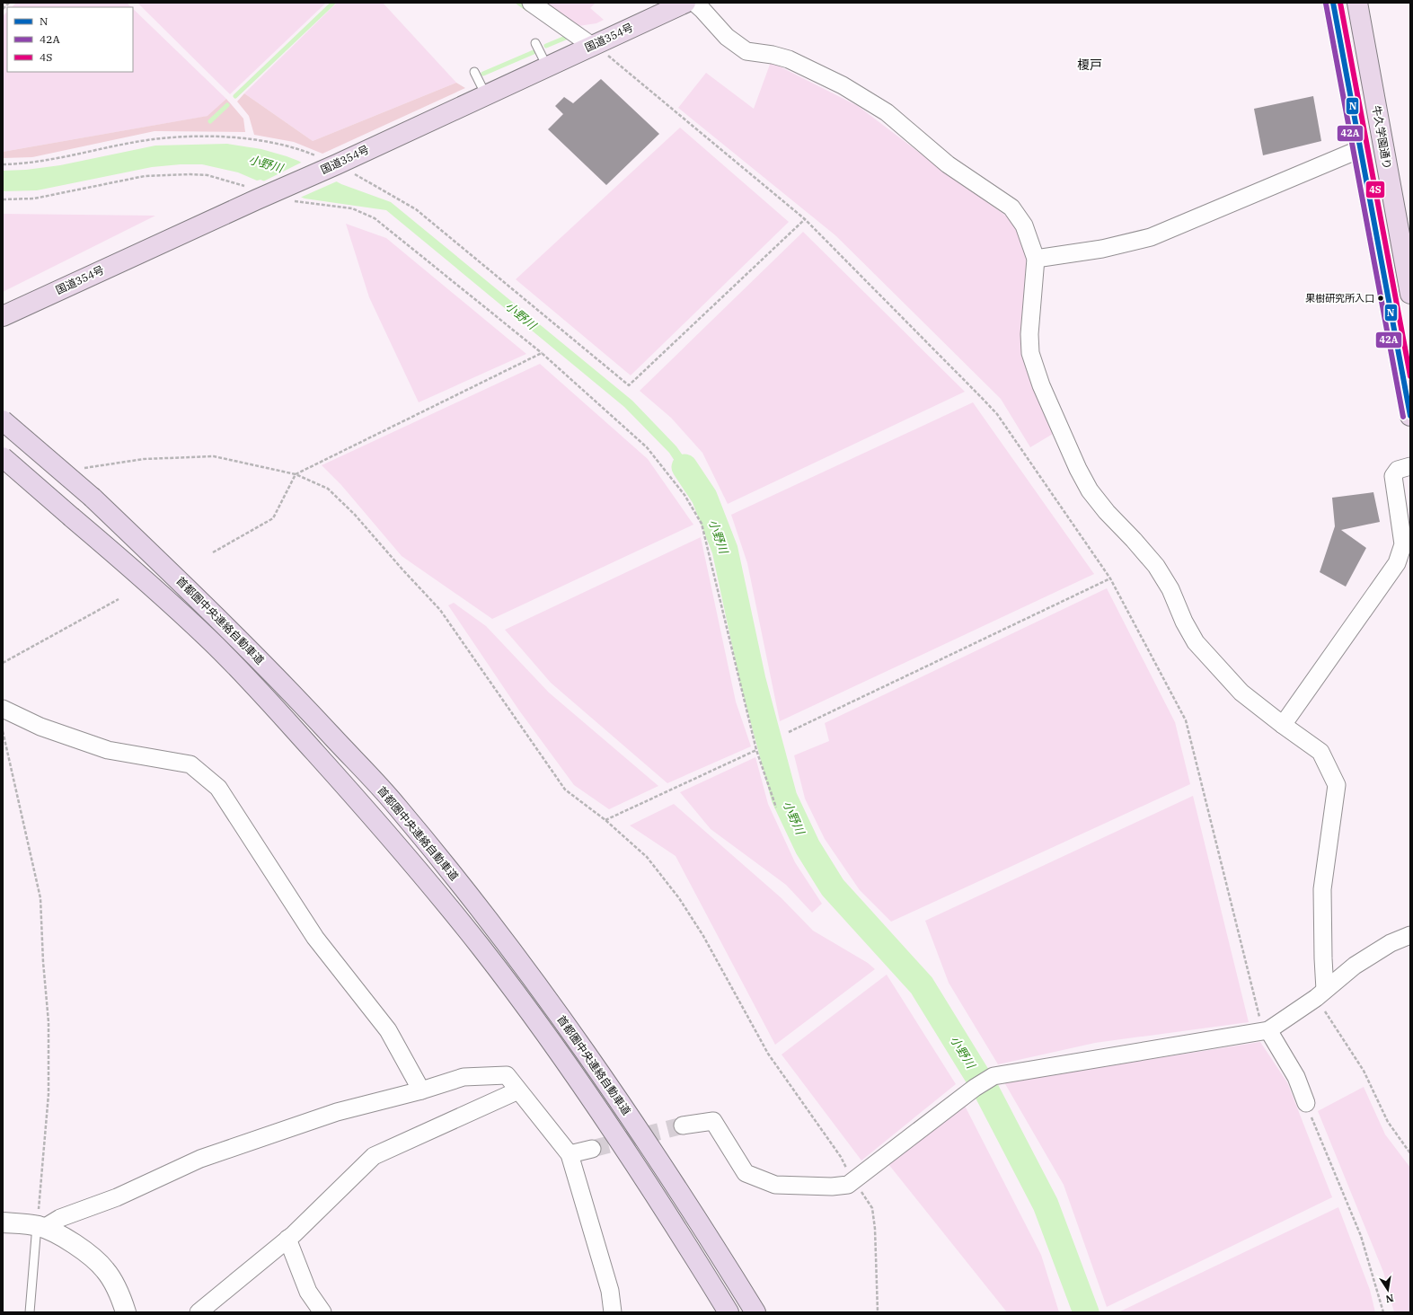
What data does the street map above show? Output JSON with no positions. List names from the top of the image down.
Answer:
{
  "streets": {
    "highway": ["国道354号", "牛久学園通り", "首都圏中央連絡自動車道"]
  },
  "districts": ["榎戸"],
  "water": ["小野川"],
  "places": ["果樹研究所入口"],
  "lines": ["transit line N", "transit line 4S", "transit line 42A"],
  "legend": ["N", "42A", "4S"],
  "north": "bottom"
}
